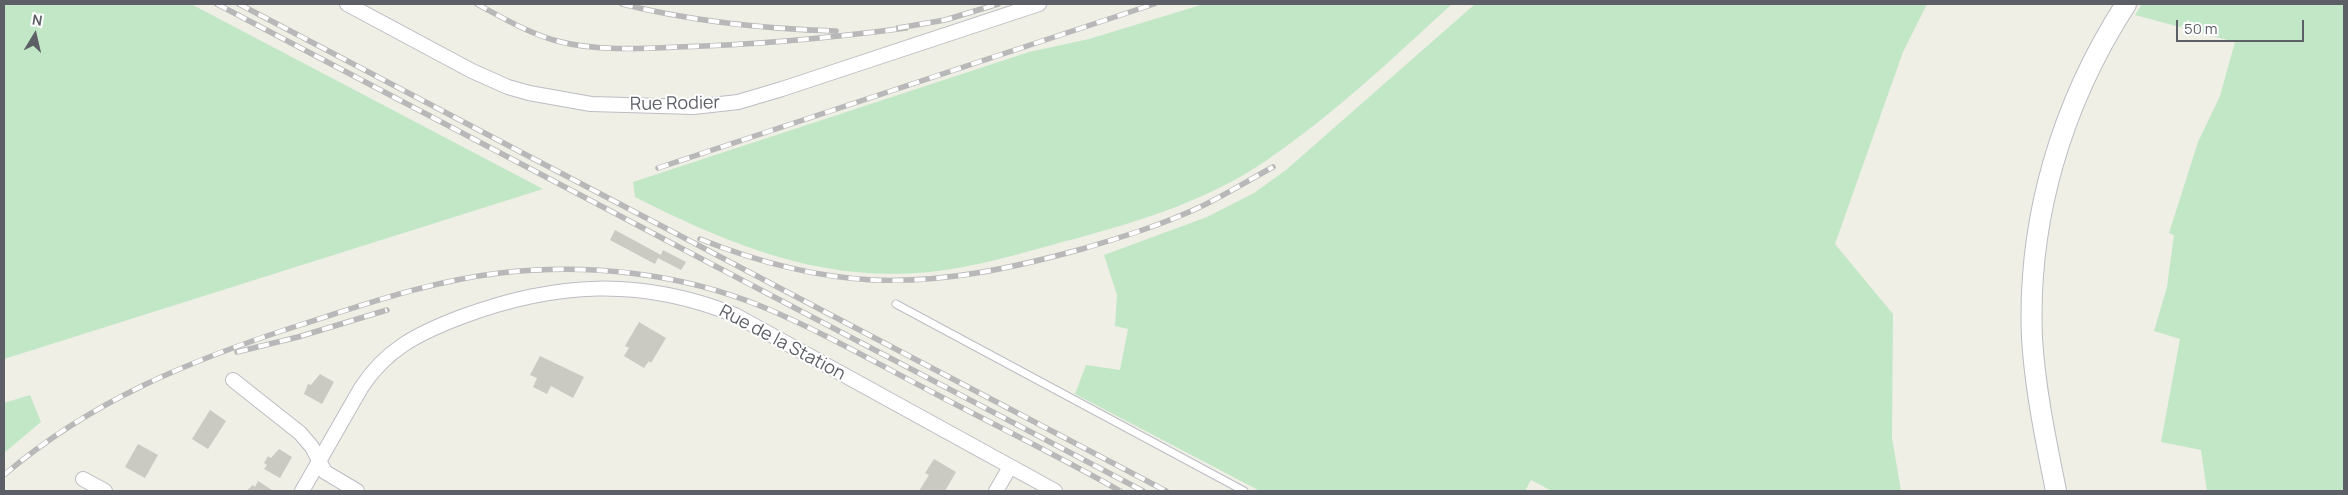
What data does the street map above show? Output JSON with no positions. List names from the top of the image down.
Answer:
{
  "streets": {
    "street": ["Rue Rodier", "Rue de la Station"]
  },
  "scale_bar": "50 m",
  "north": "top"
}
